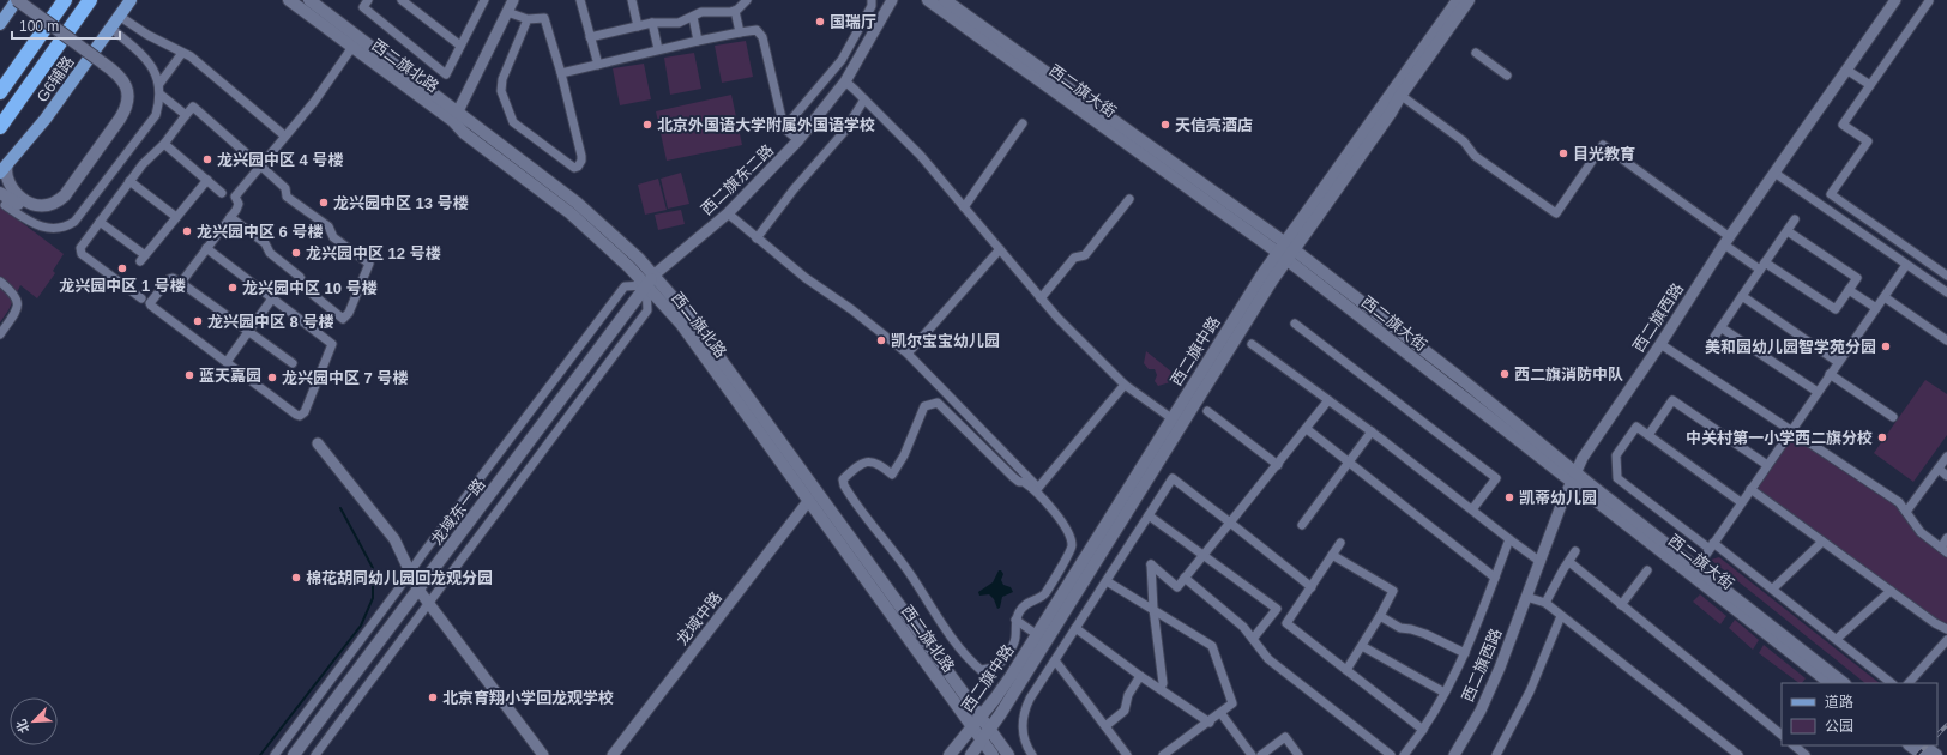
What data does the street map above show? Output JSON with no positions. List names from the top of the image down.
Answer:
{
  "streets": {
    "main road": [
      "西二旗北路",
      "G6辅路",
      "西二旗大街",
      "西二旗中路",
      "龙域东一路"
    ],
    "street": ["西二旗东二路", "西二旗西路", "龙域中路"]
  },
  "crossings": [
    ["西二旗北路", "西二旗东二路"],
    ["西二旗北路", "西二旗中路"],
    ["西二旗北路", "龙域东一路"],
    ["西二旗北路", "龙域中路"],
    ["西二旗大街", "西二旗西路"],
    ["西二旗大街", "西二旗中路"],
    ["西二旗东二路", "龙域东一路"]
  ],
  "places": [
    "国瑞厅",
    "北京外国语大学附属外国语学校",
    "天信亮酒店",
    "目光教育",
    "龙兴园中区 4 号楼",
    "龙兴园中区 13 号楼",
    "龙兴园中区 6 号楼",
    "龙兴园中区 12 号楼",
    "龙兴园中区 1 号楼",
    "龙兴园中区 10 号楼",
    "龙兴园中区 8 号楼",
    "凯尔宝宝幼儿园",
    "美和园幼儿园智学苑分园",
    "西二旗消防中队",
    "蓝天嘉园",
    "龙兴园中区 7 号楼",
    "中关村第一小学西二旗分校",
    "凯蒂幼儿园",
    "棉花胡同幼儿园回龙观分园",
    "北京育翔小学回龙观学校"
  ],
  "legend": ["道路", "公园"],
  "scale_bar": "100 m",
  "north": "bottom left"
}
